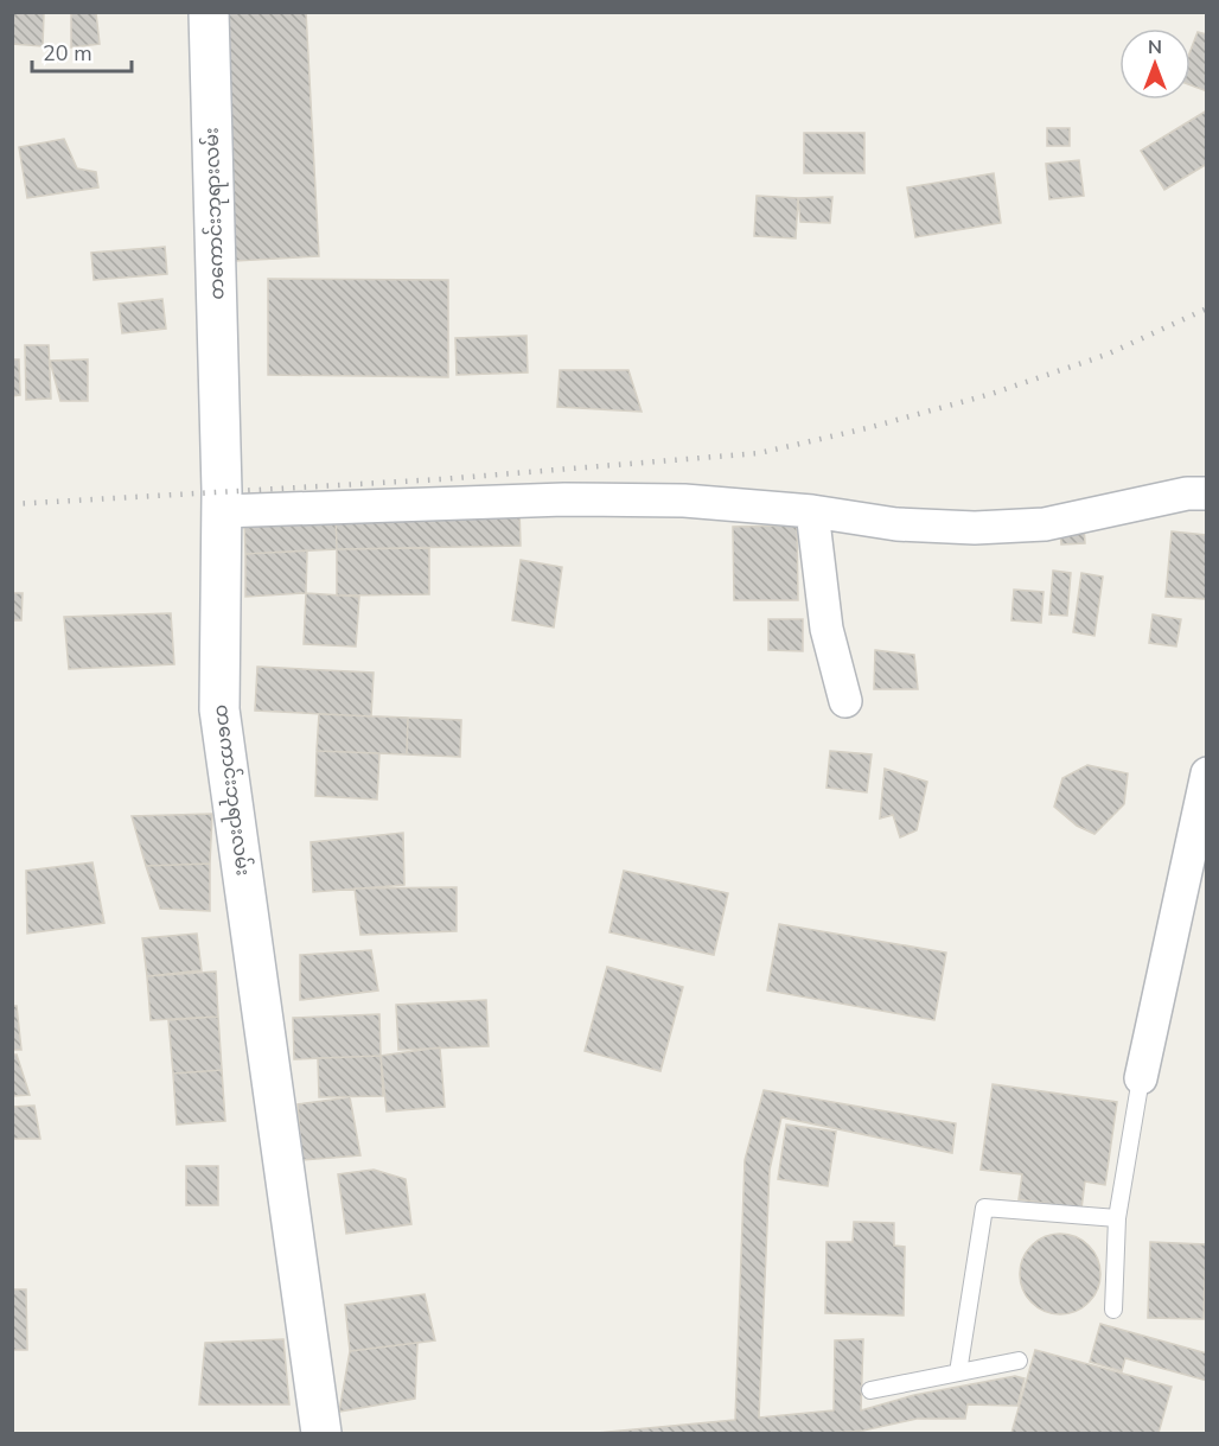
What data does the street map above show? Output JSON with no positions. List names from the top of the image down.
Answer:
{
  "streets": {
    "main road": ["တကောင်းဘုရားလမ်း"]
  },
  "scale_bar": "20 m",
  "north": "top"
}
